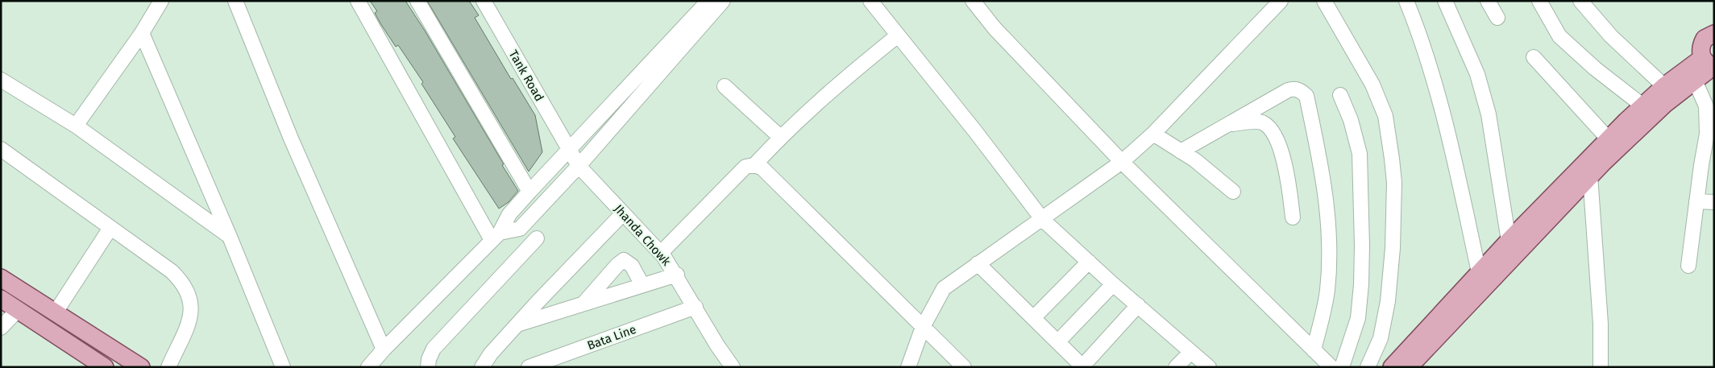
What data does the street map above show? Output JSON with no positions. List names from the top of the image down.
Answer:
{
  "streets": {
    "street": ["Tank Road", "Jhanda Chowk", "Bata Line"]
  },
  "crossings": [
    ["Tank Road", "Jhanda Chowk"],
    ["Jhanda Chowk", "Bata Line"]
  ]
}
